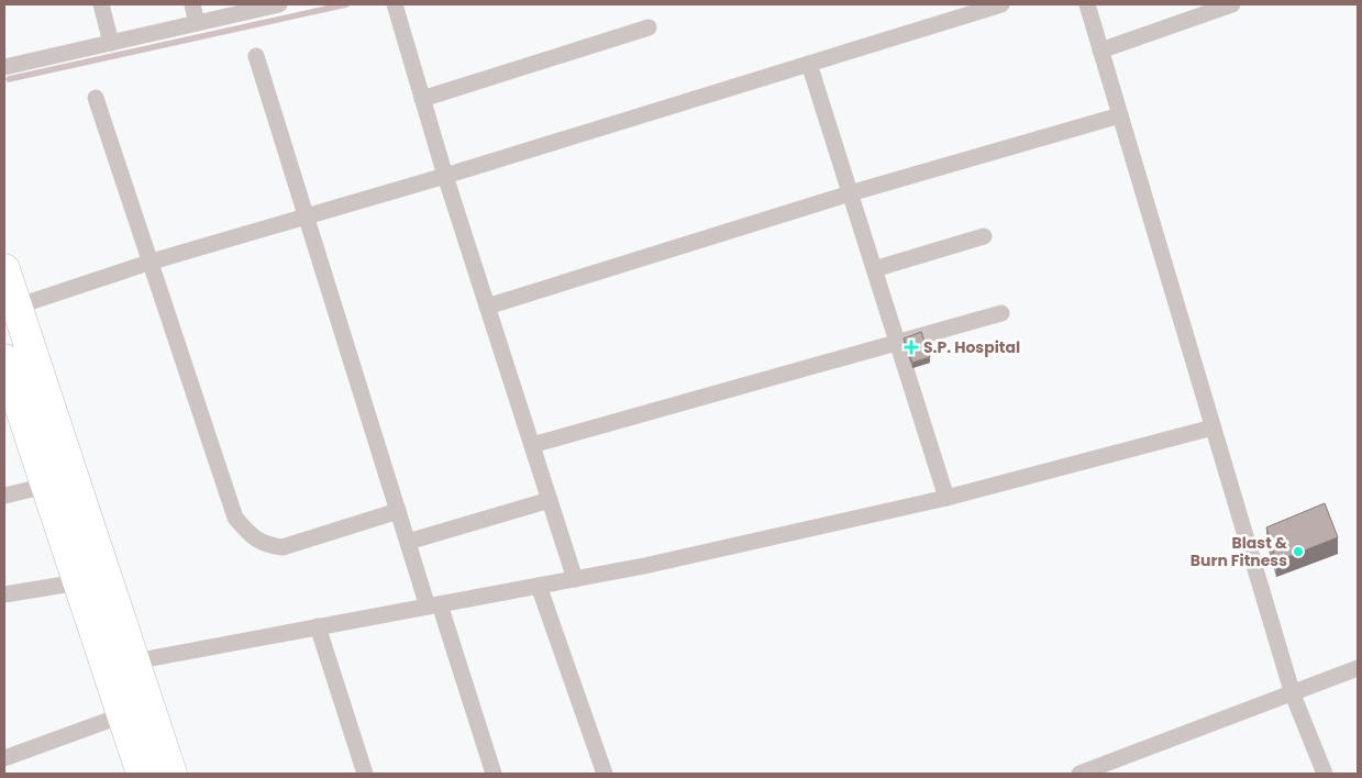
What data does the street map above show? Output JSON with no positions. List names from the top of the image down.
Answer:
{
  "places": {
    "health": ["S.P. Hospital"],
    "other": ["Blast & Burn Fitness"]
  }
}
